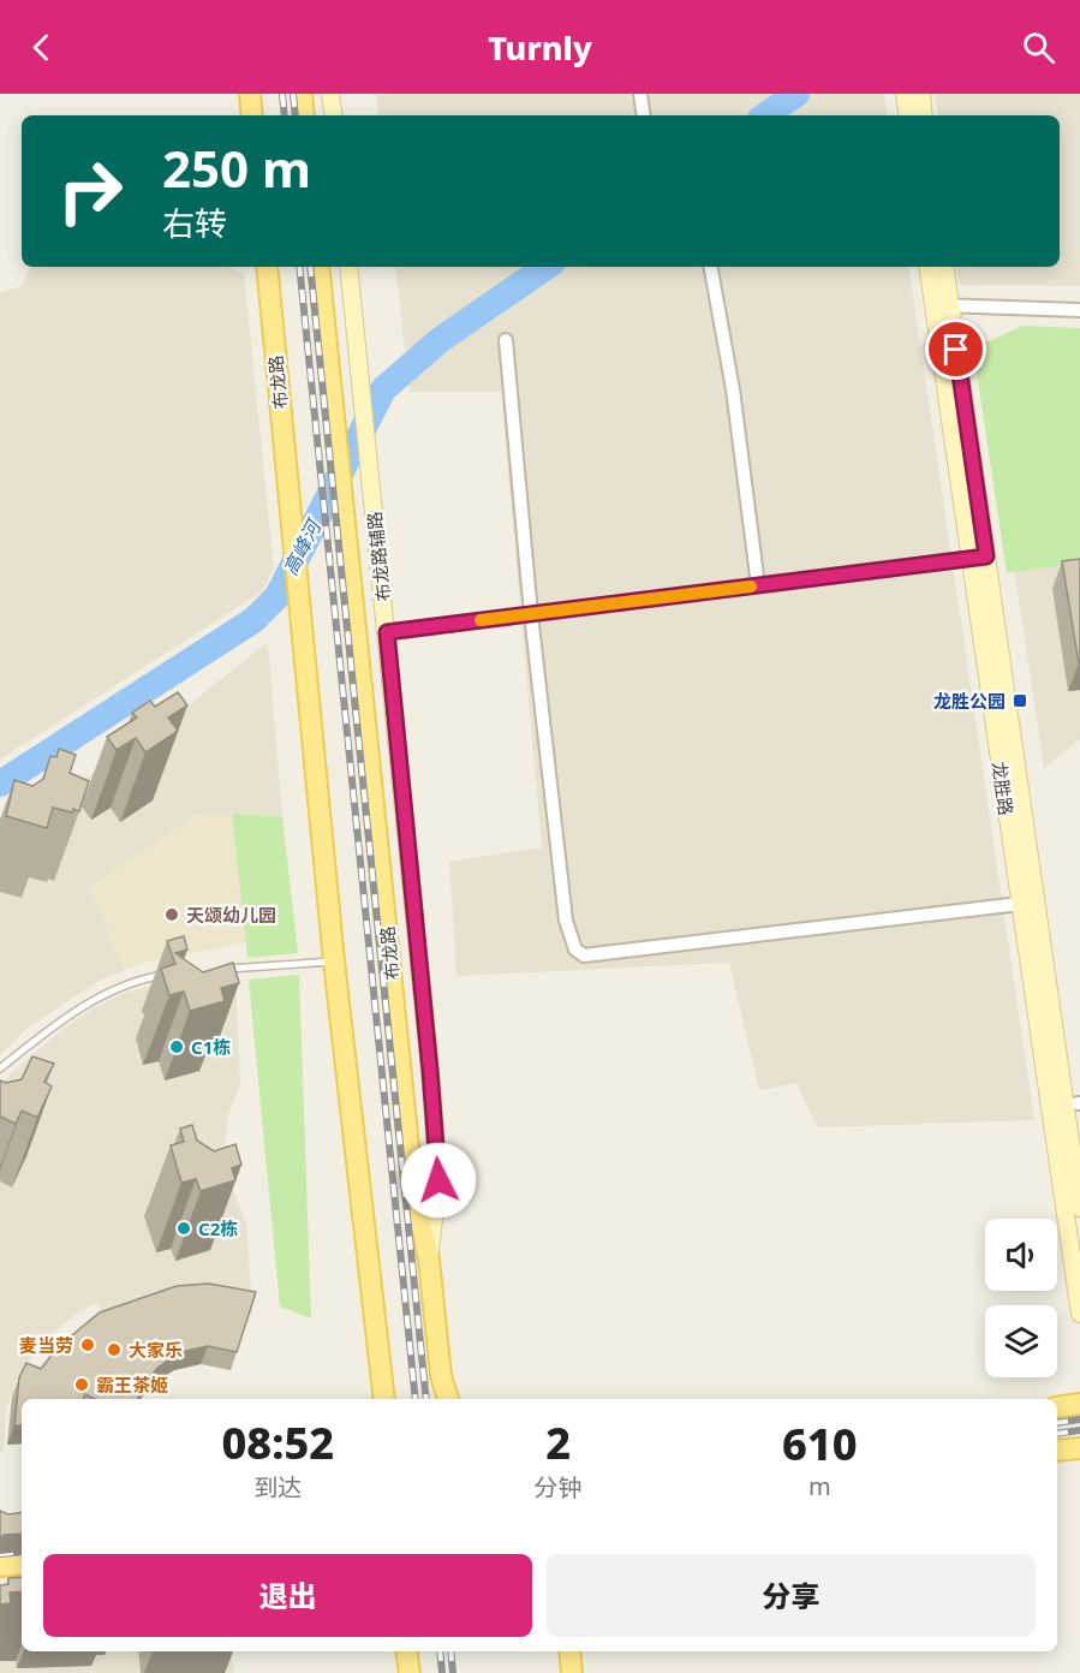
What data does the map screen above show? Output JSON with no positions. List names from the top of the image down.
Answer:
{
  "streets": {
    "main road": ["布龙路", "布龙路辅路", "龙胜路"]
  },
  "crossings": [
    ["布龙路", "布龙路辅路"]
  ],
  "water": ["高峰河"],
  "places": {
    "transit": ["龙胜公园"],
    "other": [
      "天颂幼儿园",
      "C1栋",
      "C2栋",
      "麦当劳",
      "大家乐",
      "霸王茶姬"
    ]
  },
  "page": {
    "header": "Turnly",
    "turn": ["250 m", "右转"],
    "eta": [
      "08:52",
      "到达",
      "2",
      "分钟",
      "610",
      "m"
    ],
    "buttons": ["退出", "分享"]
  }
}
